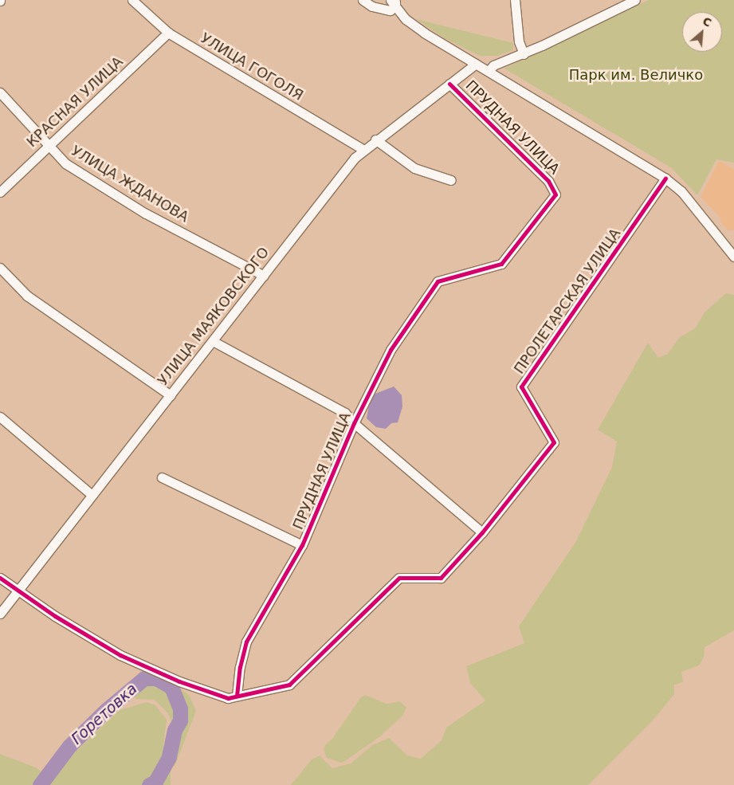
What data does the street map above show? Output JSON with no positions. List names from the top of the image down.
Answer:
{
  "streets": {
    "street": [
      "УЛИЦА ГОГОЛЯ",
      "КРАСНАЯ УЛИЦА",
      "ПРУДНАЯ УЛИЦА",
      "УЛИЦА ЖДАНОВА",
      "ПРОЛЕТАРСКАЯ УЛИЦА",
      "УЛИЦА МАЯКОВСКОГО"
    ]
  },
  "crossings": [
    ["УЛИЦА ГОГОЛЯ", "КРАСНАЯ УЛИЦА"],
    ["УЛИЦА ГОГОЛЯ", "УЛИЦА МАЯКОВСКОГО"],
    ["КРАСНАЯ УЛИЦА", "УЛИЦА ЖДАНОВА"],
    ["ПРУДНАЯ УЛИЦА", "ПРОЛЕТАРСКАЯ УЛИЦА"],
    ["ПРУДНАЯ УЛИЦА", "УЛИЦА МАЯКОВСКОГО"],
    ["УЛИЦА ЖДАНОВА", "УЛИЦА МАЯКОВСКОГО"],
    ["ПРОЛЕТАРСКАЯ УЛИЦА", "УЛИЦА МАЯКОВСКОГО"]
  ],
  "water": ["Горетовка"],
  "parks": ["Парк им. Величко"],
  "north": "top right"
}
